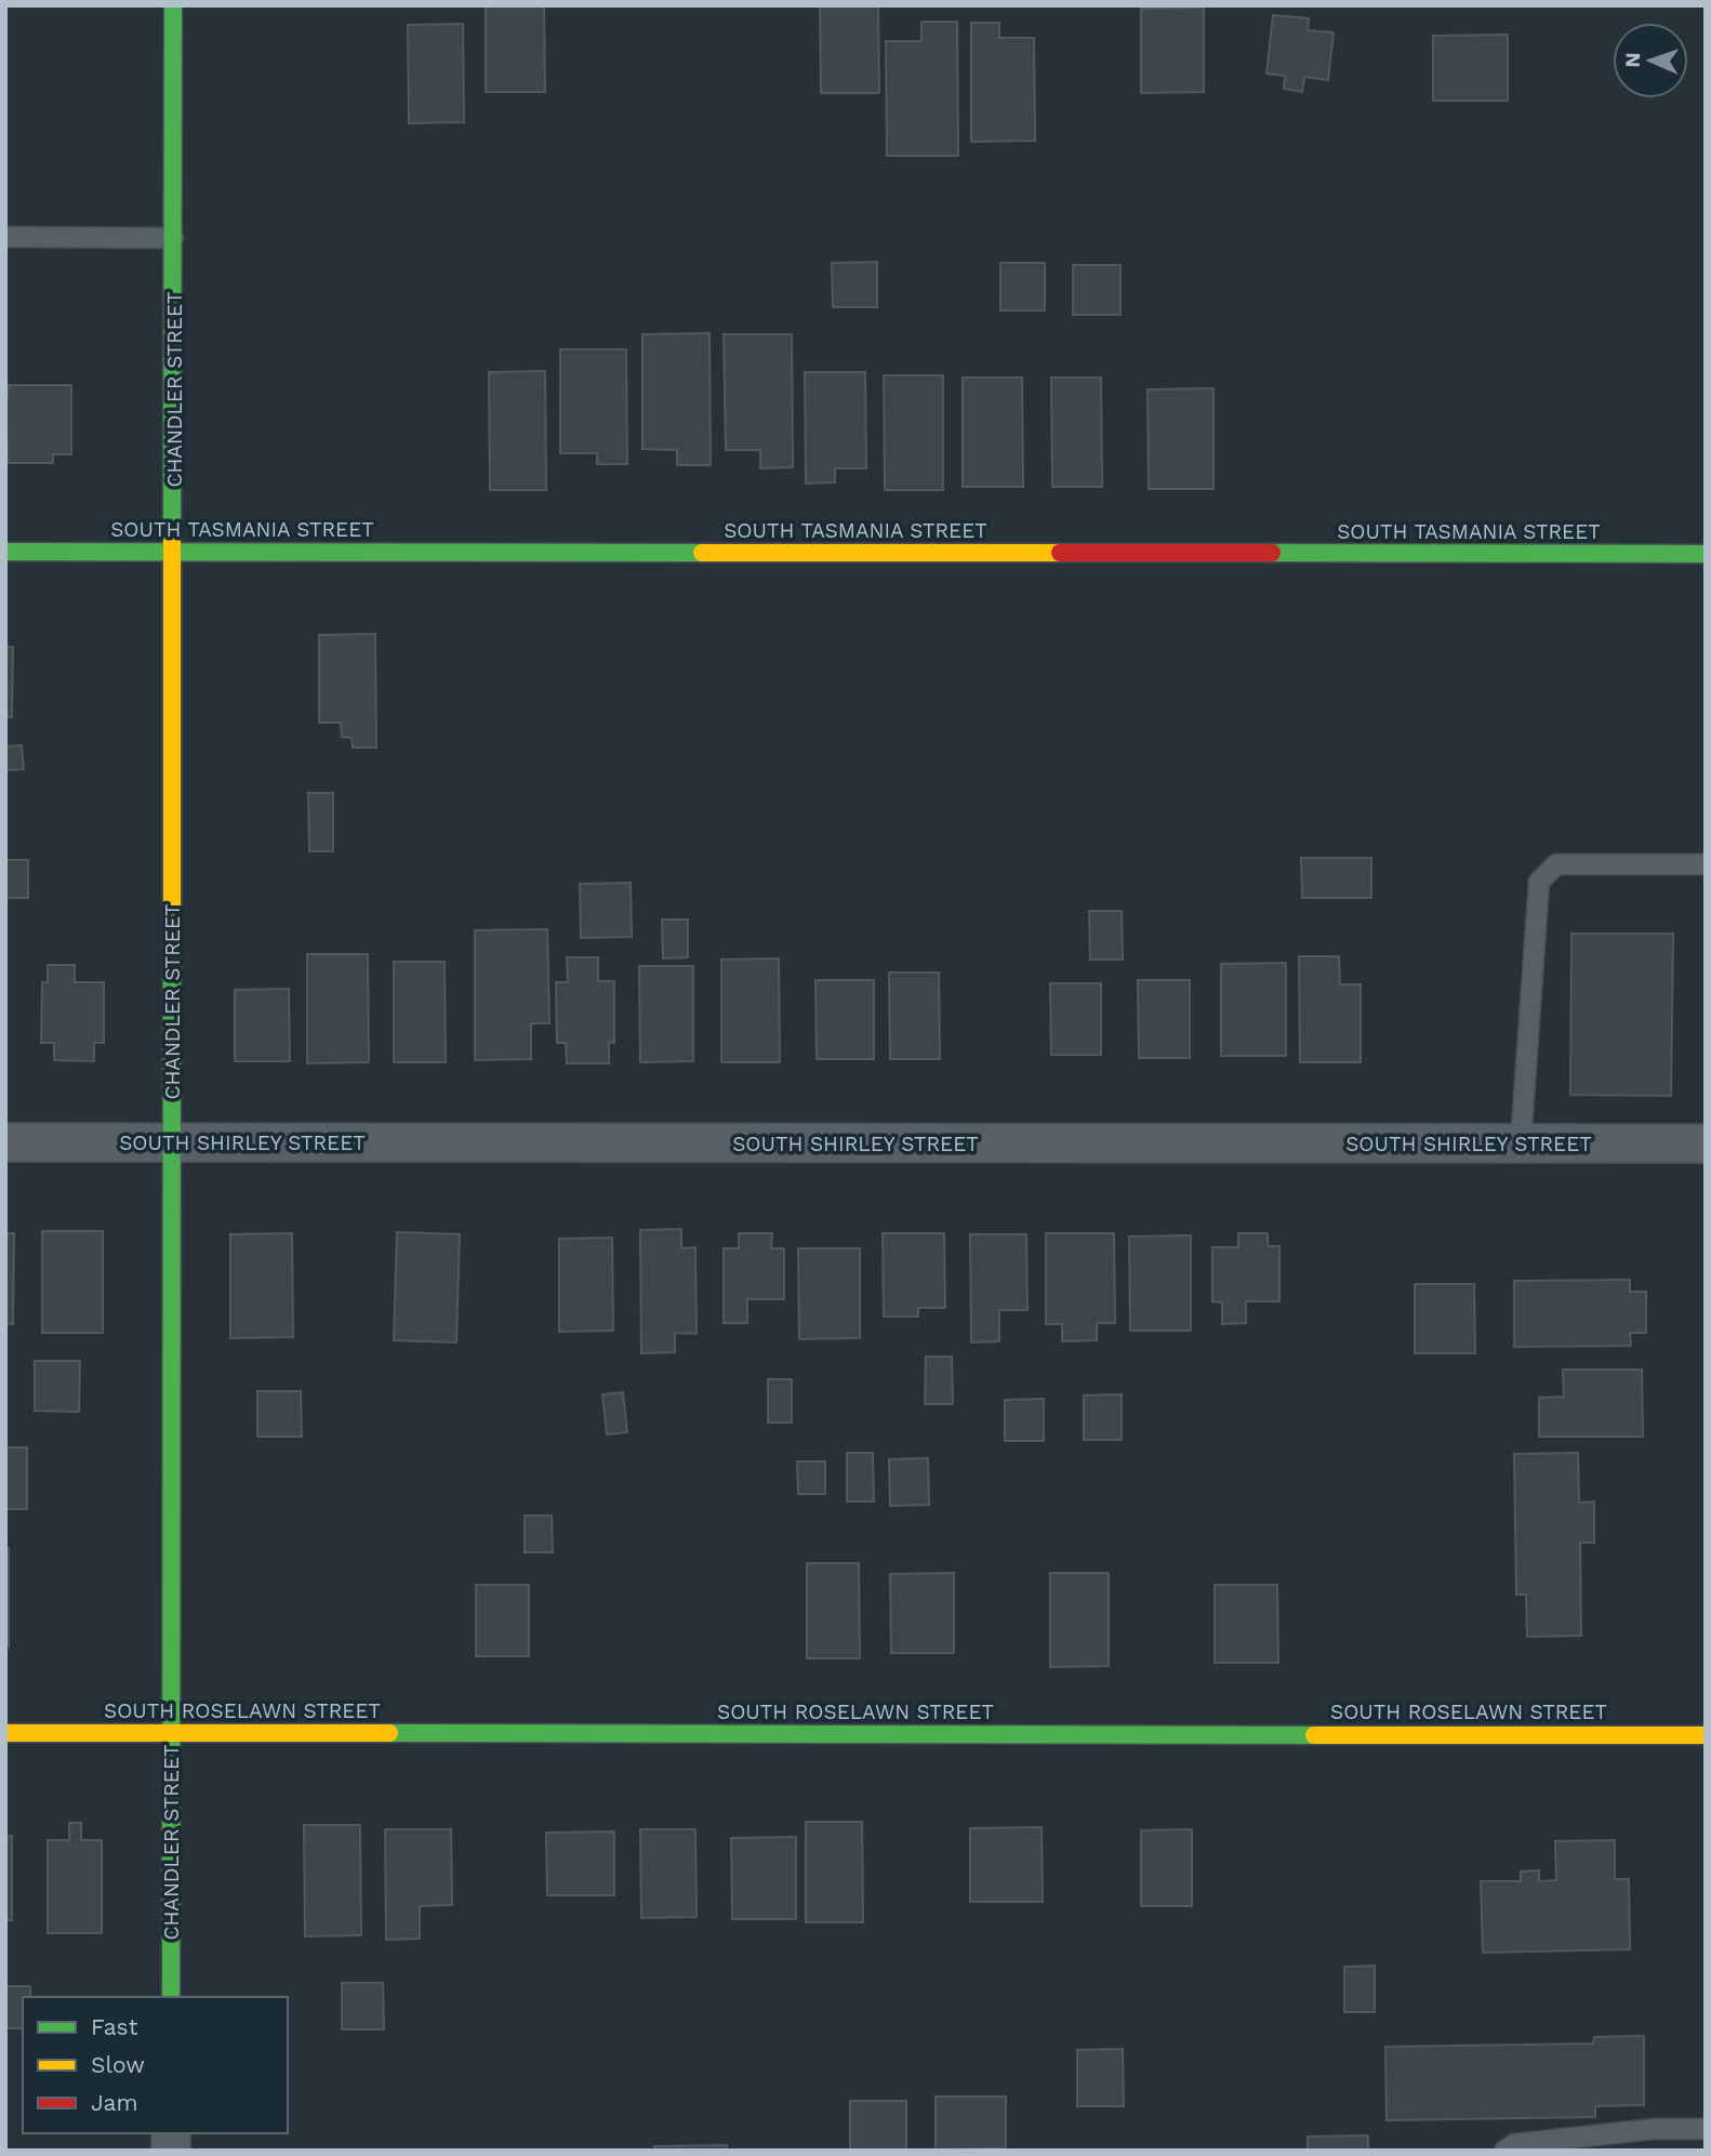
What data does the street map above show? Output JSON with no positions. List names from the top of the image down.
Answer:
{
  "streets": {
    "street": [
      "CHANDLER STREET",
      "SOUTH TASMANIA STREET",
      "SOUTH SHIRLEY STREET",
      "SOUTH ROSELAWN STREET"
    ]
  },
  "crossings": [
    ["CHANDLER STREET", "SOUTH TASMANIA STREET"],
    ["CHANDLER STREET", "SOUTH SHIRLEY STREET"],
    ["CHANDLER STREET", "SOUTH ROSELAWN STREET"]
  ],
  "legend": ["Fast", "Slow", "Jam"],
  "north": "left"
}
